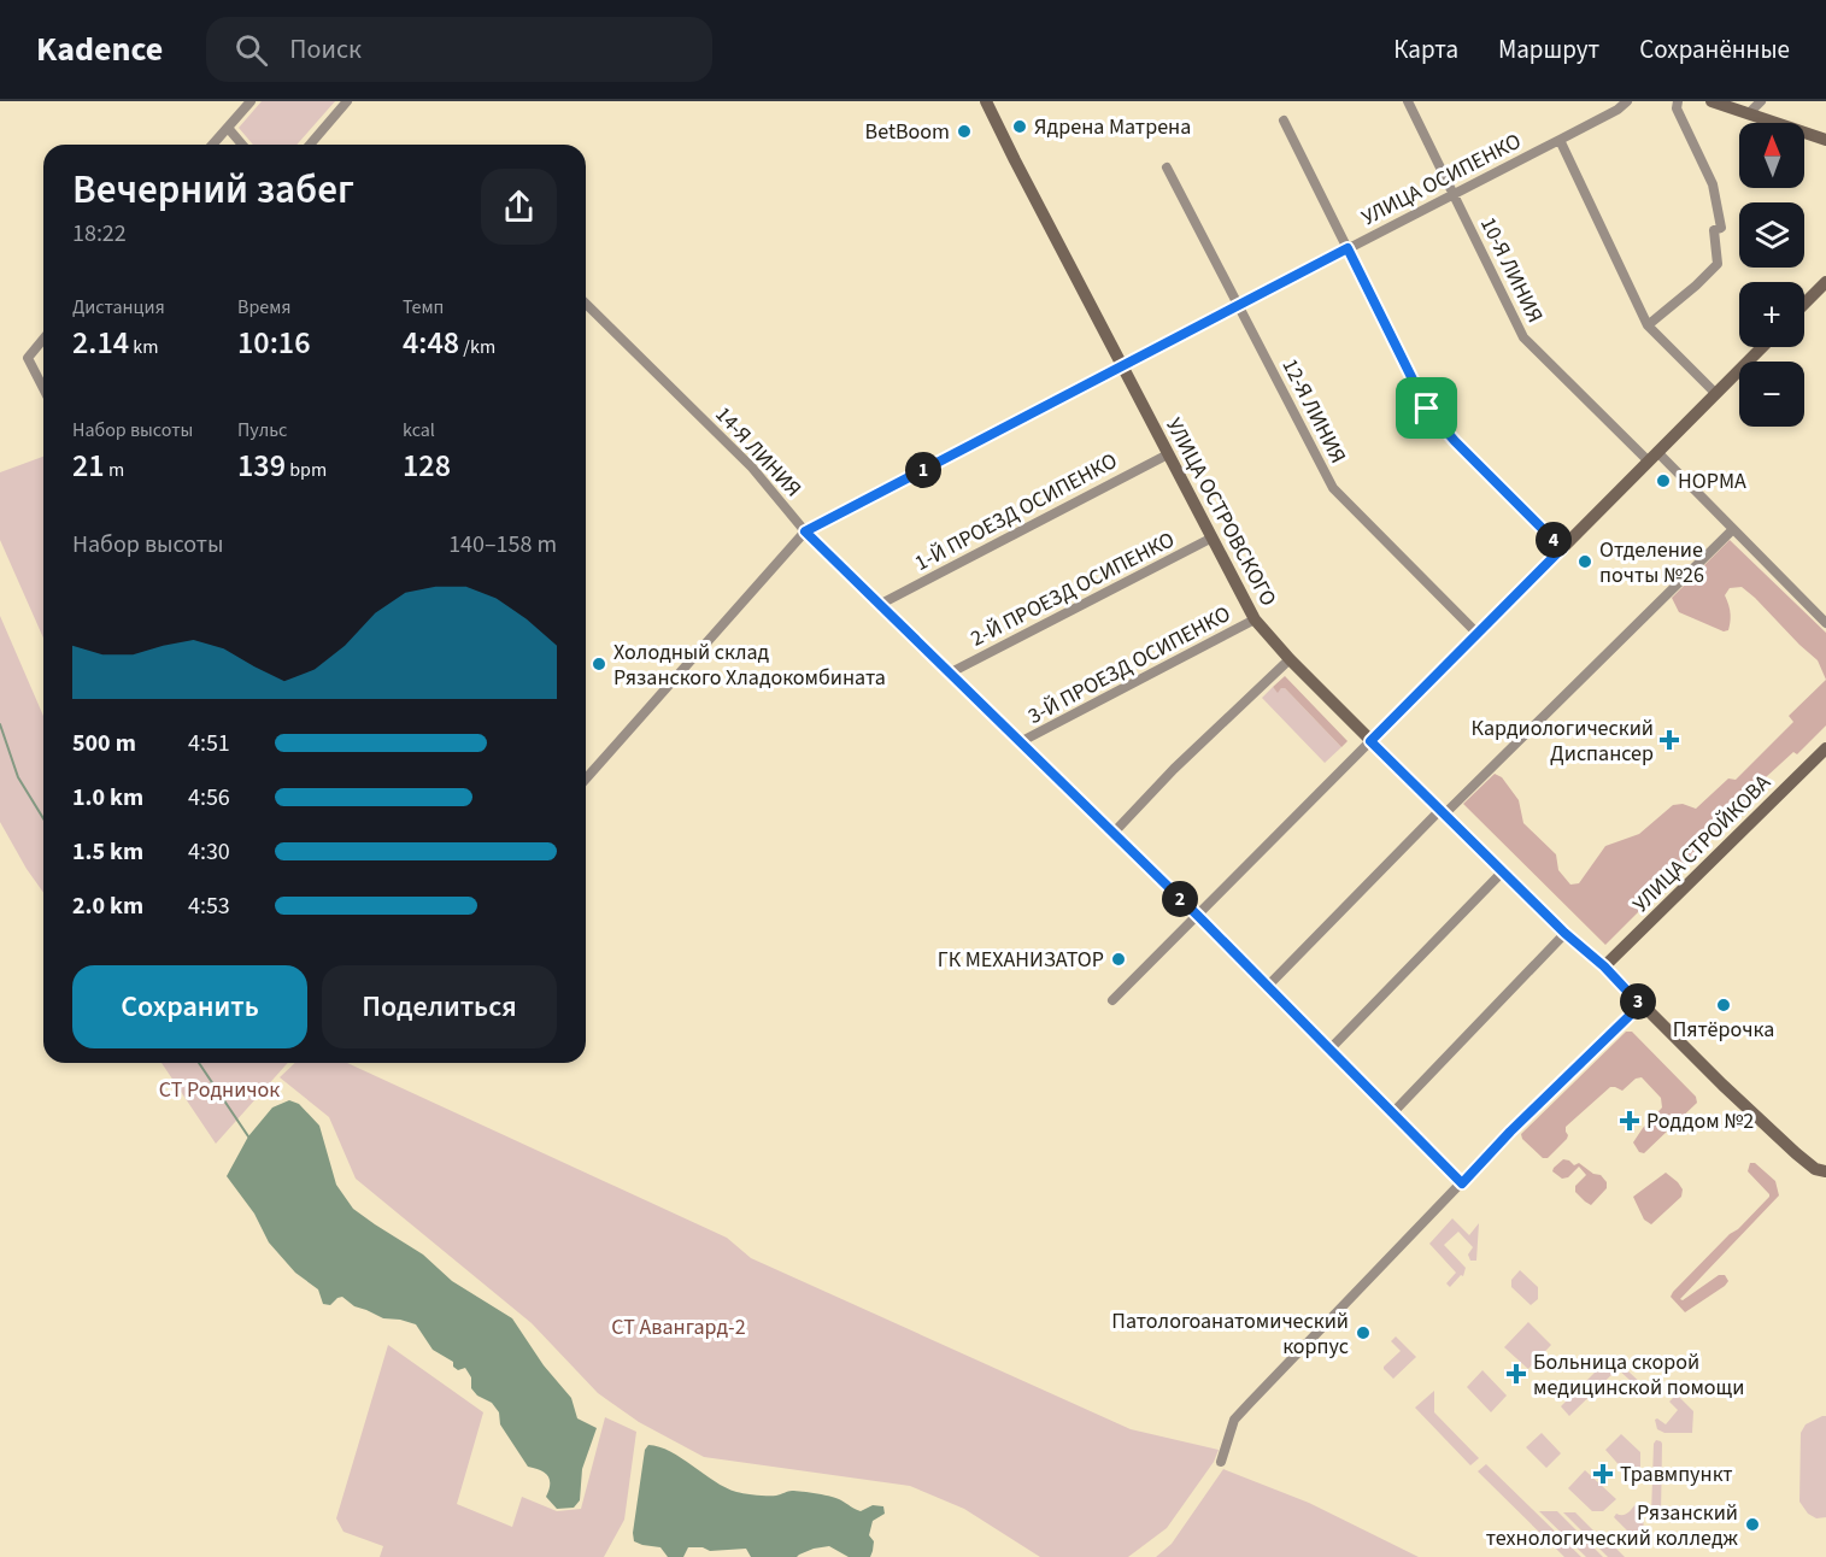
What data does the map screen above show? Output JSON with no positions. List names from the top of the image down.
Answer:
{
  "streets": {
    "street": [
      "УЛИЦА ОСИПЕНКО",
      "10-Я ЛИНИЯ",
      "12-Я ЛИНИЯ",
      "14-Я ЛИНИЯ",
      "1-Й ПРОЕЗД ОСИПЕНКО",
      "УЛИЦА ОСТРОВСКОГО",
      "2-Й ПРОЕЗД ОСИПЕНКО",
      "3-Й ПРОЕЗД ОСИПЕНКО",
      "УЛИЦА СТРОЙКОВА"
    ]
  },
  "crossings": [
    ["УЛИЦА ОСИПЕНКО", "10-Я ЛИНИЯ"],
    ["УЛИЦА ОСИПЕНКО", "12-Я ЛИНИЯ"],
    ["УЛИЦА ОСИПЕНКО", "14-Я ЛИНИЯ"],
    ["УЛИЦА ОСИПЕНКО", "УЛИЦА ОСТРОВСКОГО"],
    ["14-Я ЛИНИЯ", "1-Й ПРОЕЗД ОСИПЕНКО"],
    ["14-Я ЛИНИЯ", "2-Й ПРОЕЗД ОСИПЕНКО"],
    ["14-Я ЛИНИЯ", "3-Й ПРОЕЗД ОСИПЕНКО"],
    ["1-Й ПРОЕЗД ОСИПЕНКО", "УЛИЦА ОСТРОВСКОГО"],
    ["УЛИЦА ОСТРОВСКОГО", "2-Й ПРОЕЗД ОСИПЕНКО"],
    ["УЛИЦА ОСТРОВСКОГО", "3-Й ПРОЕЗД ОСИПЕНКО"],
    ["УЛИЦА ОСТРОВСКОГО", "УЛИЦА СТРОЙКОВА"]
  ],
  "parks": ["СТ Родничок", "СТ Авангард-2"],
  "places": {
    "other": [
      "Ядрена Матрена",
      "BetBoom",
      "НОРМА",
      "Отделение почты №26",
      "Холодный склад Рязанского Хладокомбината",
      "ГК МЕХАНИЗАТОР",
      "Пятёрочка",
      "Патологоанатомический корпус",
      "Рязанский технологический колледж"
    ],
    "health": [
      "Кардиологический Диспансер",
      "Роддом №2",
      "Больница скорой медицинской помощи",
      "Травмпункт"
    ]
  },
  "north": "top",
  "page": {
    "header": "Kadence",
    "search": "Поиск",
    "nav": ["Карта", "Маршрут", "Сохранённые"],
    "map_buttons": ["+", "−"],
    "heading": ["Вечерний забег", "18:22"],
    "stats": [
      ["Дистанция", "2.14 km"],
      ["Время", "10:16"],
      ["Темп", "4:48 /km"],
      ["Набор высоты", "21 m"],
      ["Пульс", "139 bpm"],
      ["kcal", "128"]
    ],
    "pins": [
      "1",
      "4",
      "2",
      "3"
    ],
    "chart": ["Набор высоты", "140–158 m"],
    "list": [
      {
        "name": "500 m",
        "note": "4:51"
      },
      {
        "name": "1.0 km",
        "note": "4:56"
      },
      {
        "name": "1.5 km",
        "note": "4:30"
      },
      {
        "name": "2.0 km",
        "note": "4:53"
      }
    ],
    "buttons": ["Сохранить", "Поделиться"]
  }
}
